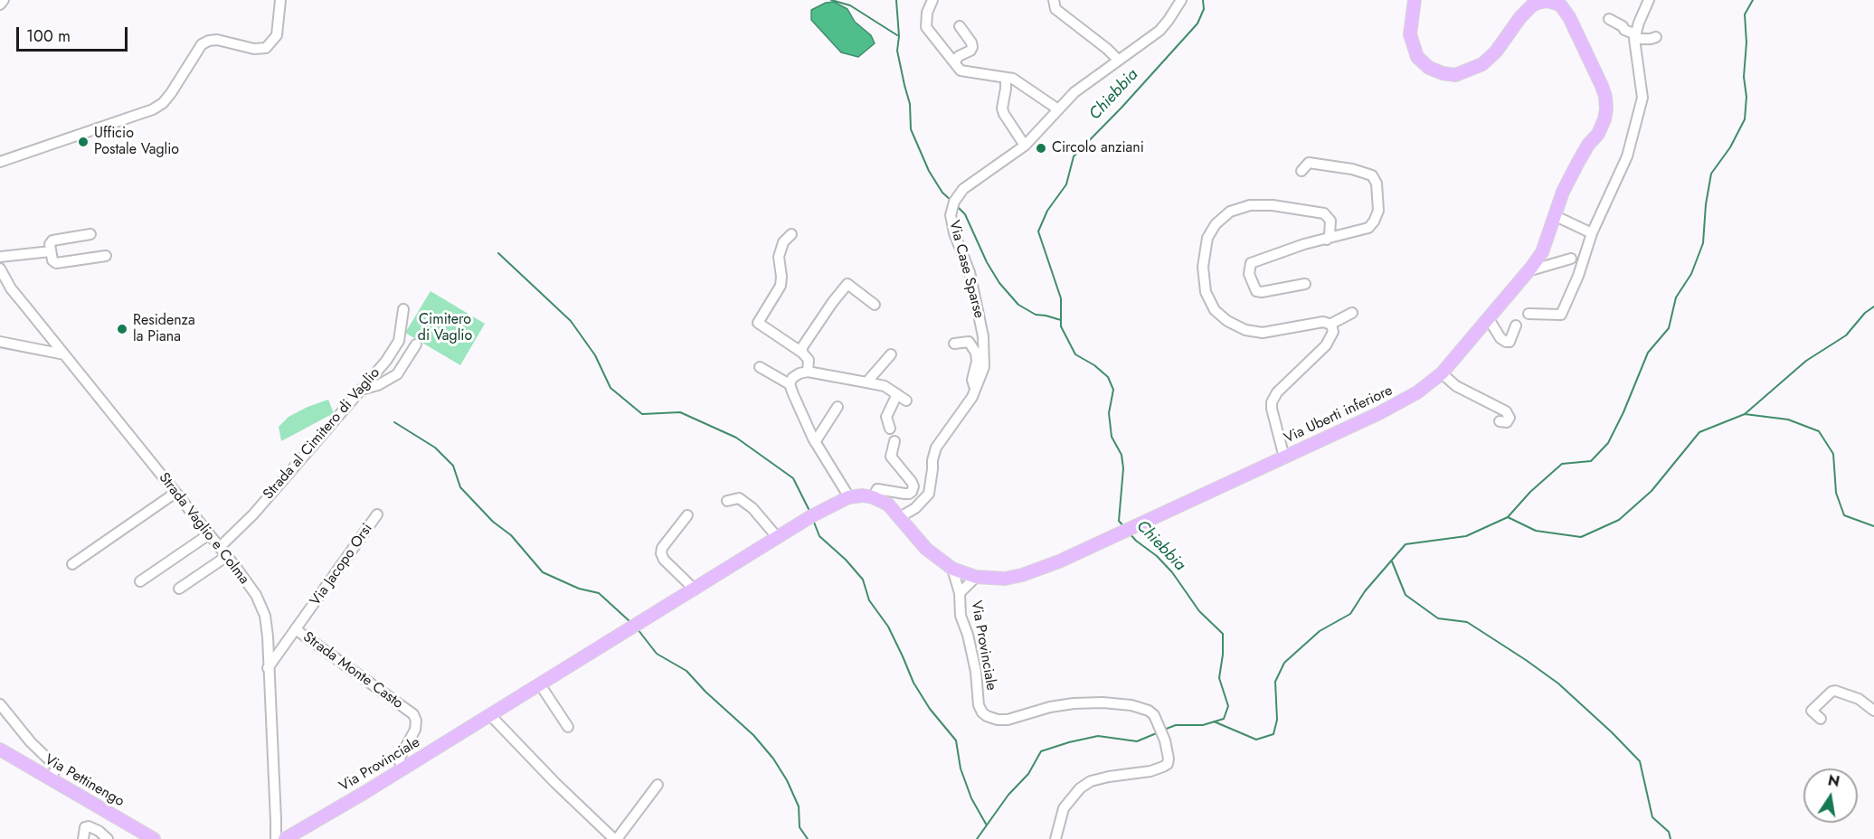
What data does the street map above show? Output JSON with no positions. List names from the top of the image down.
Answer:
{
  "streets": {
    "main road": ["Via Uberti inferiore", "Via Provinciale", "Via Pettinengo"],
    "street": [
      "Via Case Sparse",
      "Strada al Cimitero di Vaglio",
      "Strada Vaglio e Colma",
      "Via Jacopo Orsi",
      "Strada Monte Casto"
    ]
  },
  "crossings": [
    ["Via Case Sparse", "Via Uberti inferiore"],
    ["Via Uberti inferiore", "Via Provinciale"],
    ["Strada al Cimitero di Vaglio", "Strada Vaglio e Colma"],
    ["Strada Vaglio e Colma", "Via Jacopo Orsi"],
    ["Via Jacopo Orsi", "Strada Monte Casto"],
    ["Via Provinciale", "Strada Monte Casto"]
  ],
  "water": ["Chiebbia"],
  "parks": ["Cimitero di Vaglio"],
  "places": ["Ufficio Postale Vaglio", "Circolo anziani", "Residenza la Piana"],
  "scale_bar": "100 m",
  "north": "top"
}
